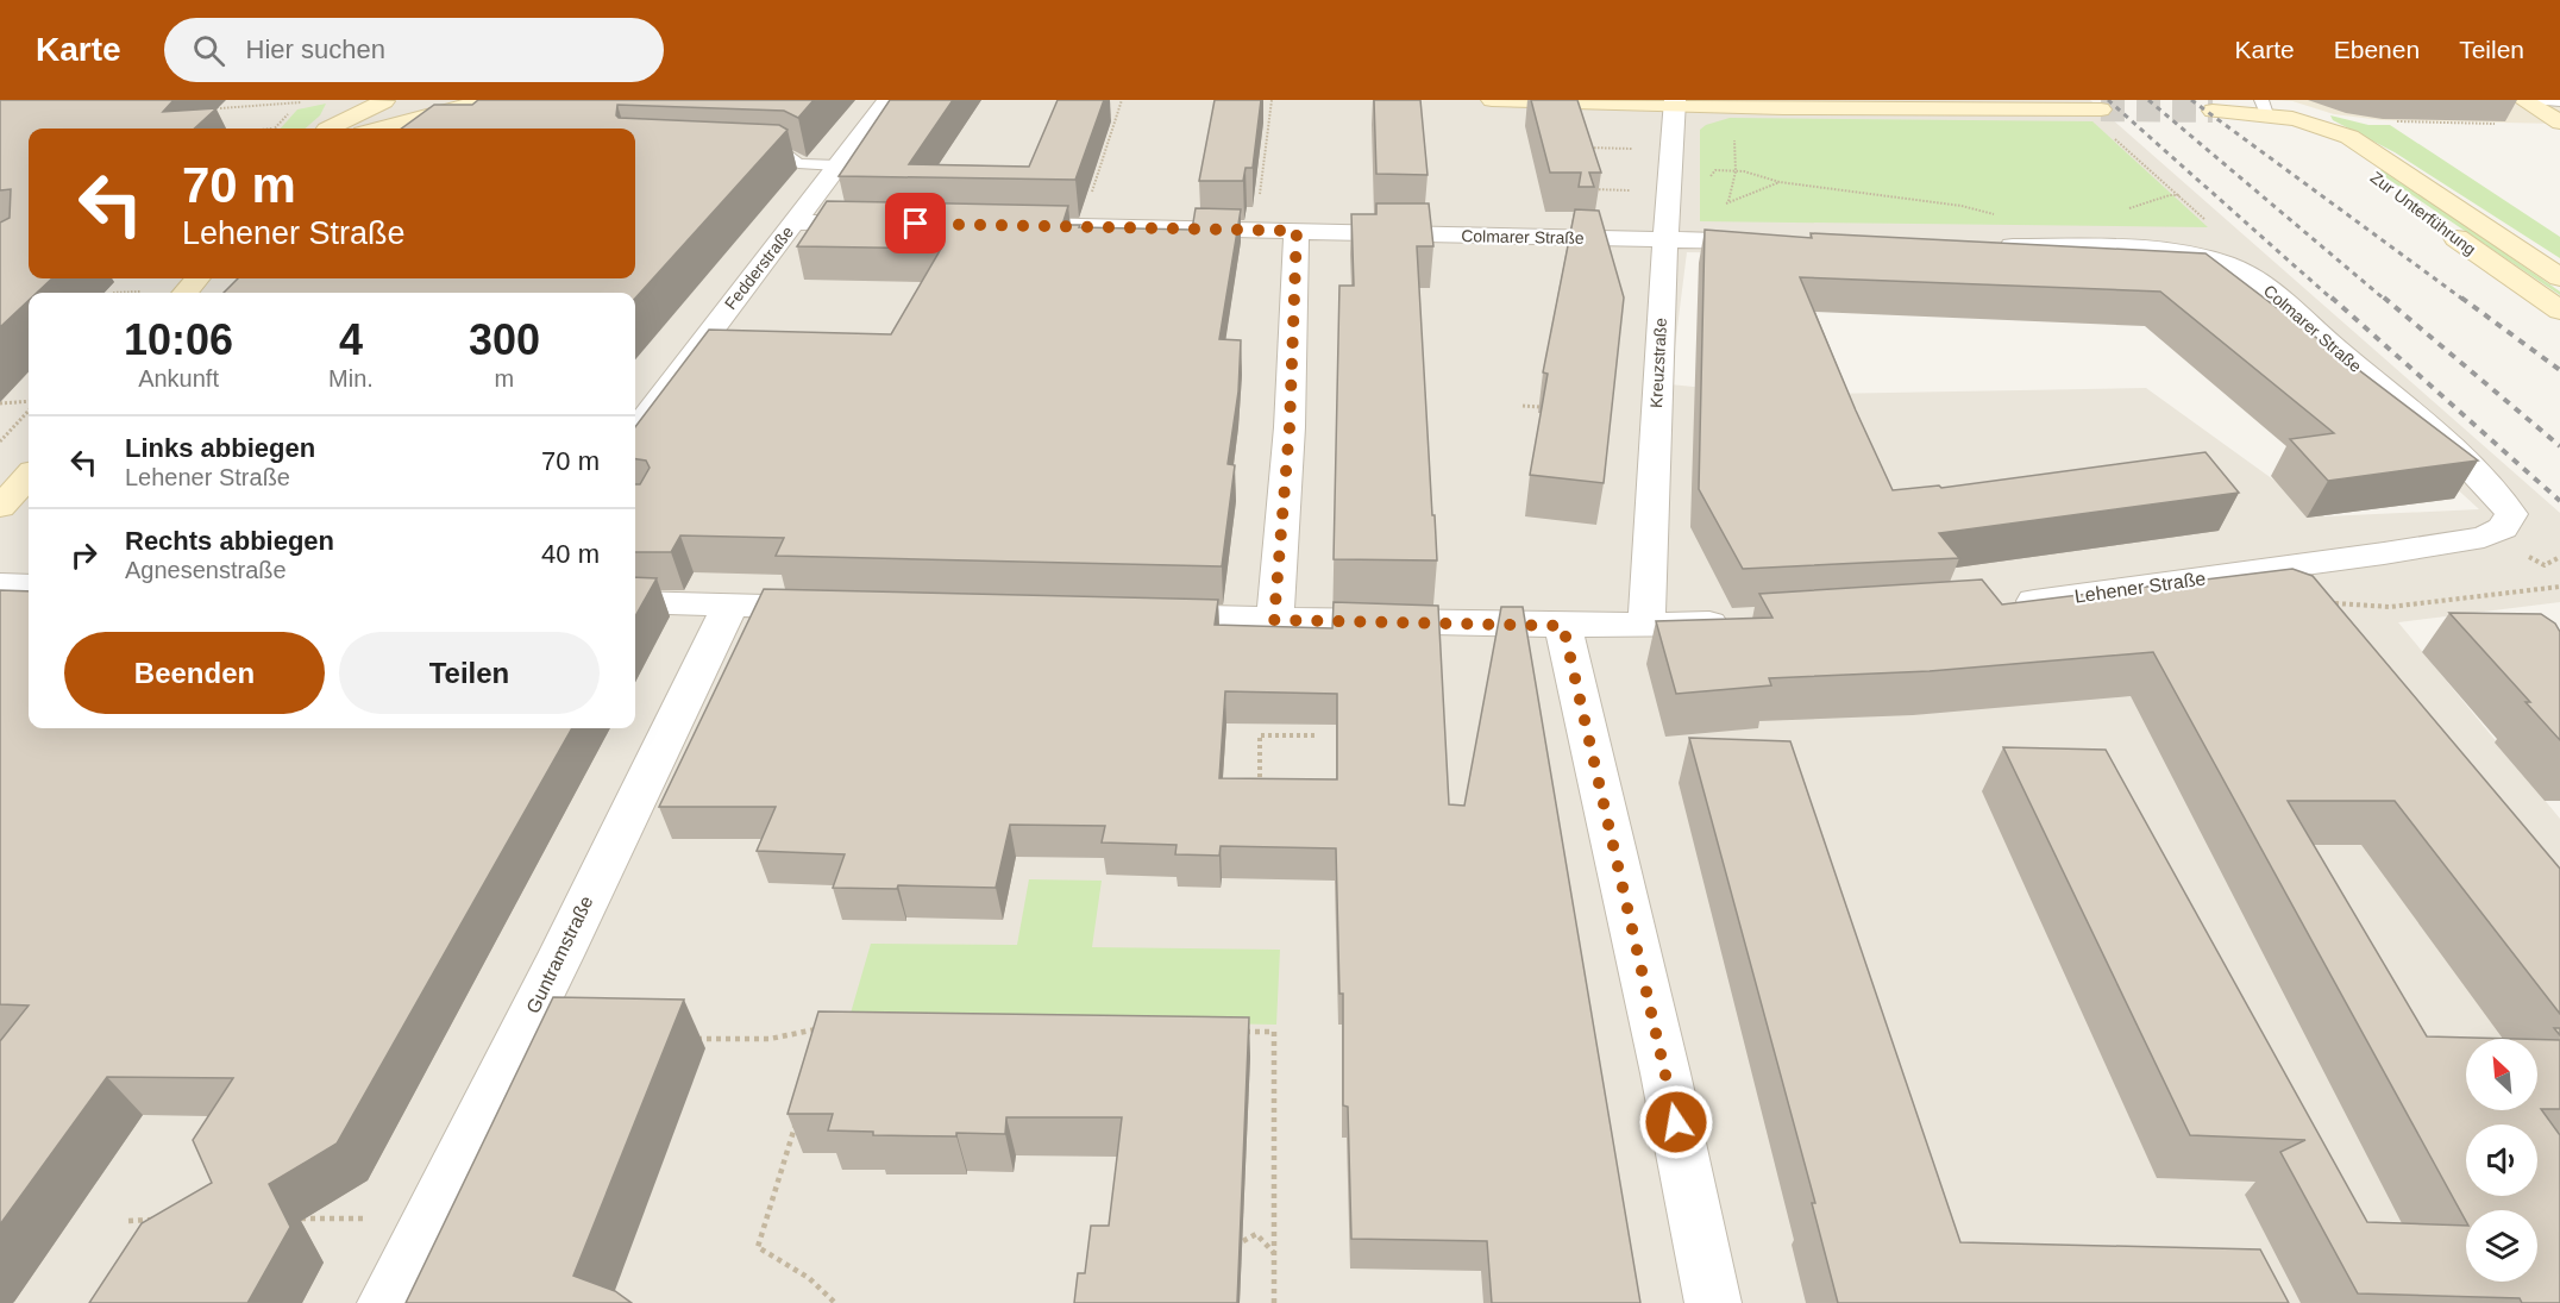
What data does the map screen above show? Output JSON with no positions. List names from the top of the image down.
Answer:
{
  "streets": {
    "main road": ["Zur Unterführung"],
    "street": [
      "Colmarer Straße",
      "Fedderstraße",
      "Kreuzstraße",
      "Lehener Straße",
      "Guntramstraße"
    ]
  },
  "crossings": [
    ["Colmarer Straße", "Kreuzstraße"],
    ["Colmarer Straße", "Lehener Straße"]
  ],
  "north": "top left",
  "page": {
    "header": "Karte",
    "search": "Hier suchen",
    "nav": ["Karte", "Ebenen", "Teilen"],
    "turn": ["70 m", "Lehener Straße"],
    "eta": [
      "10:06",
      "Ankunft",
      "4",
      "Min.",
      "300",
      "m"
    ],
    "list": [
      {
        "name": "Links abbiegen",
        "note": "Lehener Straße",
        "value": "70 m"
      },
      {
        "name": "Rechts abbiegen",
        "note": "Agnesenstraße",
        "value": "40 m"
      }
    ],
    "buttons": ["Beenden", "Teilen"]
  }
}
